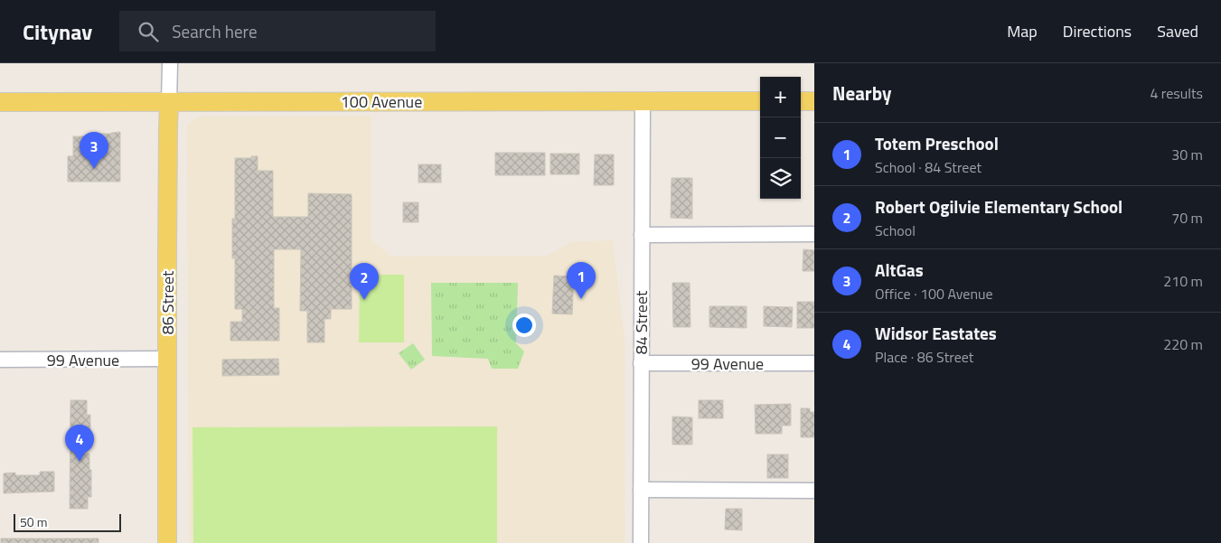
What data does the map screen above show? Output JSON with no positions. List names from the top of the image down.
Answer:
{
  "streets": {
    "main road": ["100 Avenue", "86 Street"],
    "street": ["84 Street", "99 Avenue"]
  },
  "crossings": [
    ["100 Avenue", "86 Street"],
    ["100 Avenue", "84 Street"],
    ["86 Street", "99 Avenue"],
    ["84 Street", "99 Avenue"]
  ],
  "scale_bar": "50 m",
  "page": {
    "header": "Citynav",
    "search": "Search here",
    "nav": ["Map", "Directions", "Saved"],
    "heading": ["Nearby", "4 results"],
    "map_buttons": ["+", "−"],
    "list": [
      {
        "mark": "1",
        "name": "Totem Preschool",
        "note": "School · 84 Street",
        "value": "30 m"
      },
      {
        "mark": "2",
        "name": "Robert Ogilvie Elementary School",
        "note": "School",
        "value": "70 m"
      },
      {
        "mark": "3",
        "name": "AltGas",
        "note": "Office · 100 Avenue",
        "value": "210 m"
      },
      {
        "mark": "4",
        "name": "Widsor Eastates",
        "note": "Place · 86 Street",
        "value": "220 m"
      }
    ],
    "pins": [
      "3",
      "1",
      "2",
      "4"
    ],
    "scale": "50 m"
  }
}
